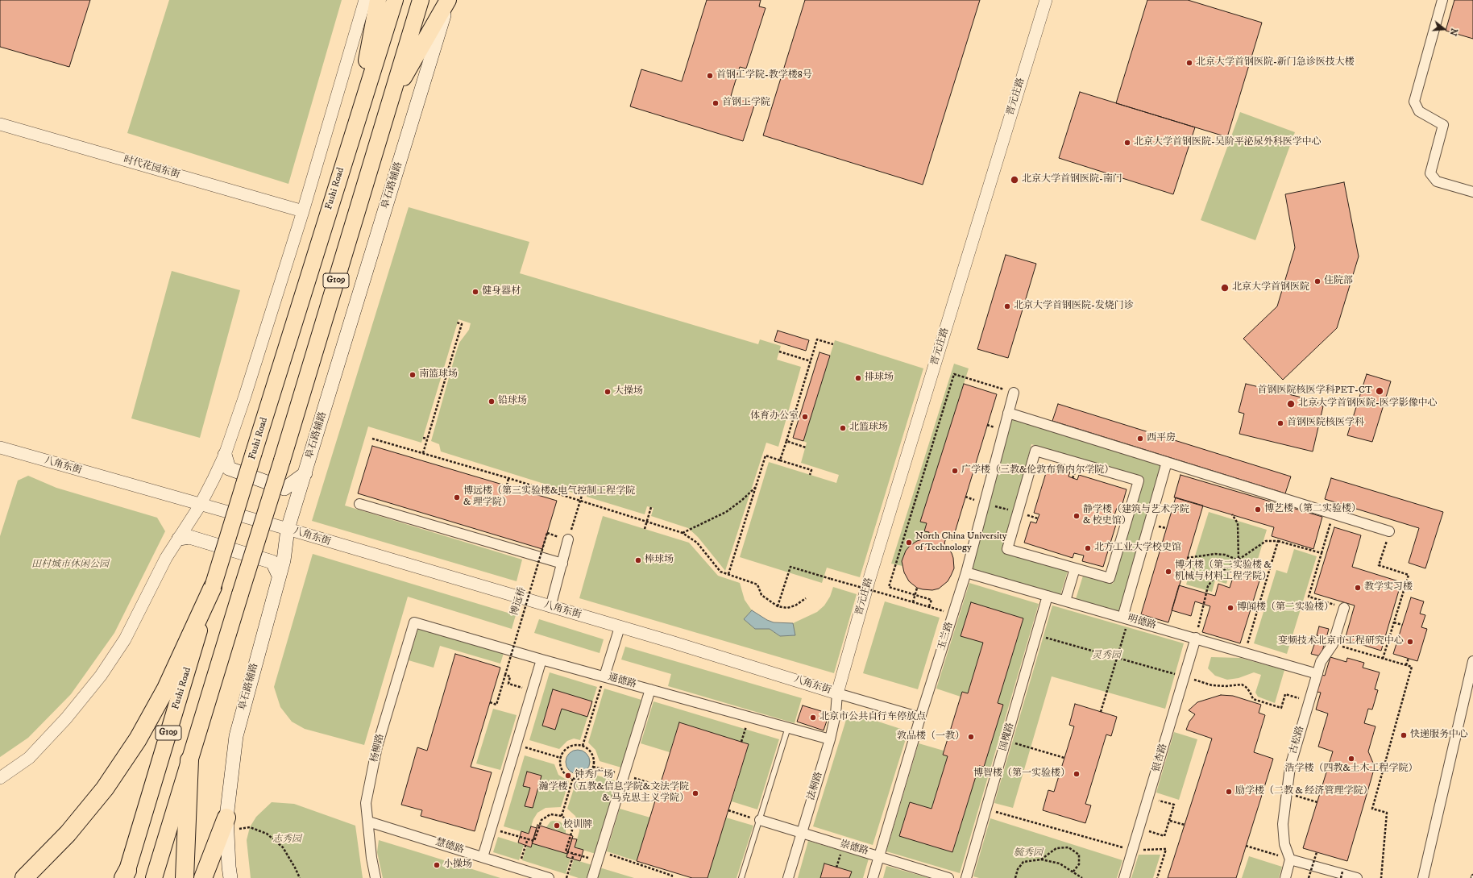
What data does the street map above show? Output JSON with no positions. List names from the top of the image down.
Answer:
{
  "streets": {
    "highway": ["Fushi Road", "G109"],
    "main road": ["阜石路辅路"],
    "street": [
      "晋元庄路",
      "时代花园东街",
      "八角东街",
      "明德路",
      "玉兰路",
      "通德路",
      "国槐路",
      "古松路",
      "杨柳路",
      "银杏路",
      "法桐路",
      "慧德路",
      "崇德路"
    ],
    "path": ["博远桥"]
  },
  "crossings": [
    ["晋元庄路", "八角东街"],
    ["晋元庄路", "法桐路"],
    ["阜石路辅路", "八角东街"],
    ["八角东街", "法桐路"],
    ["明德路", "玉兰路"],
    ["明德路", "国槐路"],
    ["明德路", "古松路"],
    ["明德路", "银杏路"],
    ["玉兰路", "崇德路"],
    ["通德路", "杨柳路"],
    ["通德路", "法桐路"],
    ["杨柳路", "慧德路"],
    ["法桐路", "崇德路"]
  ],
  "parks": [
    "田村城市休闲公园",
    "灵秀园",
    "志秀园",
    "毓秀园"
  ],
  "places": [
    "北京大学首钢医院-新门急诊医技大楼",
    "首钢工学院-教学楼8号",
    "首钢工学院",
    "北京大学首钢医院-吴阶平泌尿外科医学中心",
    "北京大学首钢医院-南门",
    "住院部",
    "北京大学首钢医院",
    "健身器材",
    "北京大学首钢医院-发烧门诊",
    "南篮球场",
    "排球场",
    "首钢医院核医学科PET-CT",
    "大操场",
    "铅球场",
    "北京大学首钢医院-医学影像中心",
    "体育办公室",
    "首钢医院核医学科",
    "北篮球场",
    "西平房",
    "广学楼（三教&伦敦布鲁内尔学院）",
    "博远楼（第三实验楼&电气控制工程学院 & 理学院）",
    "博艺楼（第二实验楼）",
    "静学楼（建筑与艺术学院 & 校史馆）",
    "North China University of Technology",
    "北方工业大学校史馆",
    "棒球场",
    "博才楼（第二实验楼 & 机械与材料工程学院）",
    "教学实习楼",
    "博闻楼（第二实验楼）",
    "变频技术北京市工程研究中心",
    "北京市公共自行车停放点",
    "快递服务中心",
    "敦品楼（一教）",
    "浩学楼（四教&土木工程学院）",
    "博智楼（第一实验楼）",
    "钟秀广场",
    "励学楼（二教 & 经济管理学院）",
    "瀚学楼（五教&信息学院&文法学院 & 马克思主义学院）",
    "校训牌",
    "小操场"
  ],
  "north": "right"
}
